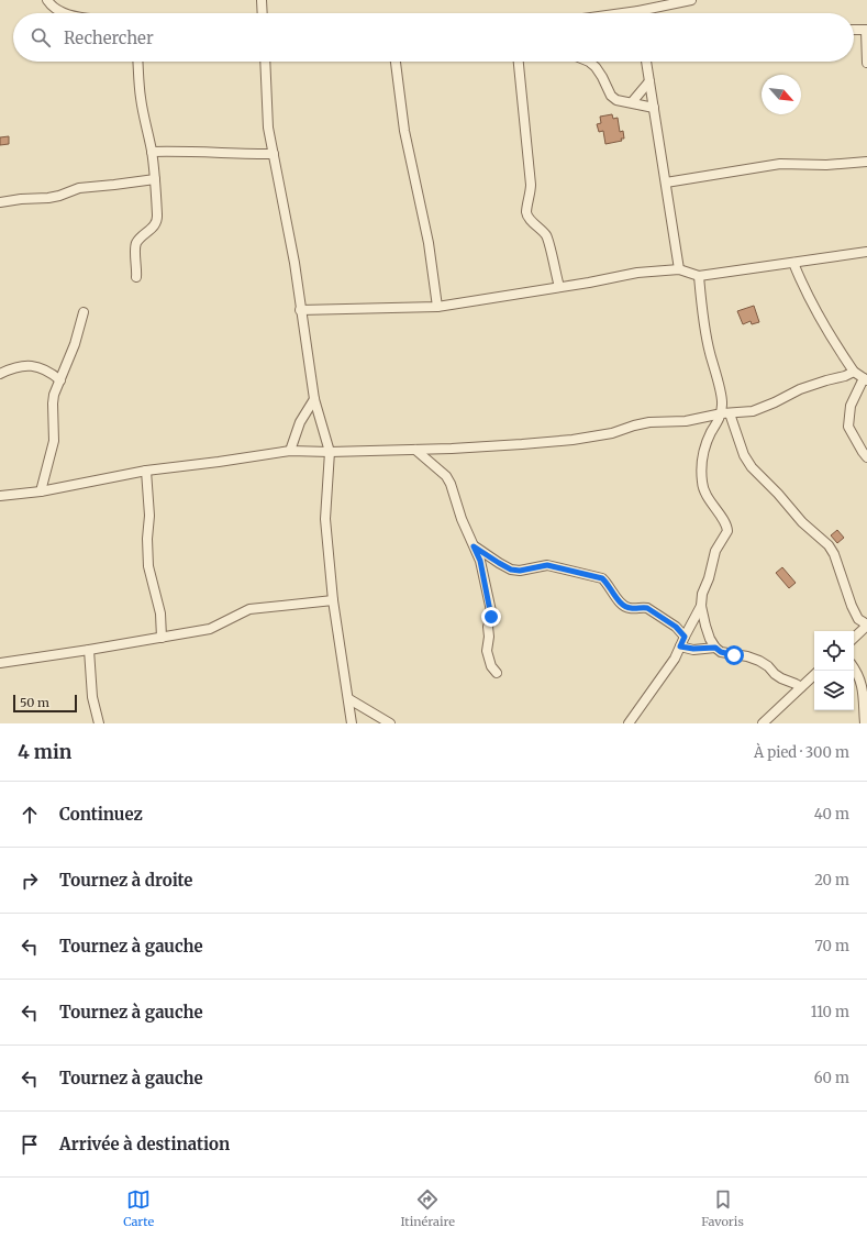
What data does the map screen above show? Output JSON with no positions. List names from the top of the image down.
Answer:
{
  "scale_bar": "50 m",
  "north": "bottom right",
  "page": {
    "search": "Rechercher",
    "scale": "50 m",
    "heading": ["4 min", "À pied · 300 m"],
    "list": [
      ["Continuez", "40 m"],
      ["Tournez à droite", "20 m"],
      ["Tournez à gauche", "70 m"],
      ["Tournez à gauche", "110 m"],
      ["Tournez à gauche", "60 m"],
      "Arrivée à destination"
    ],
    "nav": ["Carte", "Itinéraire", "Favoris"]
  }
}
